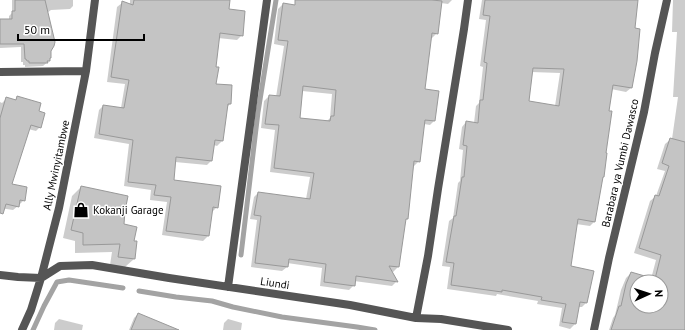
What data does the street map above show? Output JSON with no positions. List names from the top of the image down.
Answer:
{
  "streets": {
    "street": ["Barabara ya Vumbi Dawasco", "Ally Mwinyitambwe", "Liundi"]
  },
  "crossings": [
    ["Ally Mwinyitambwe", "Liundi"]
  ],
  "places": {
    "shop": ["Kokanji Garage"]
  },
  "scale_bar": "50 m",
  "north": "right"
}
